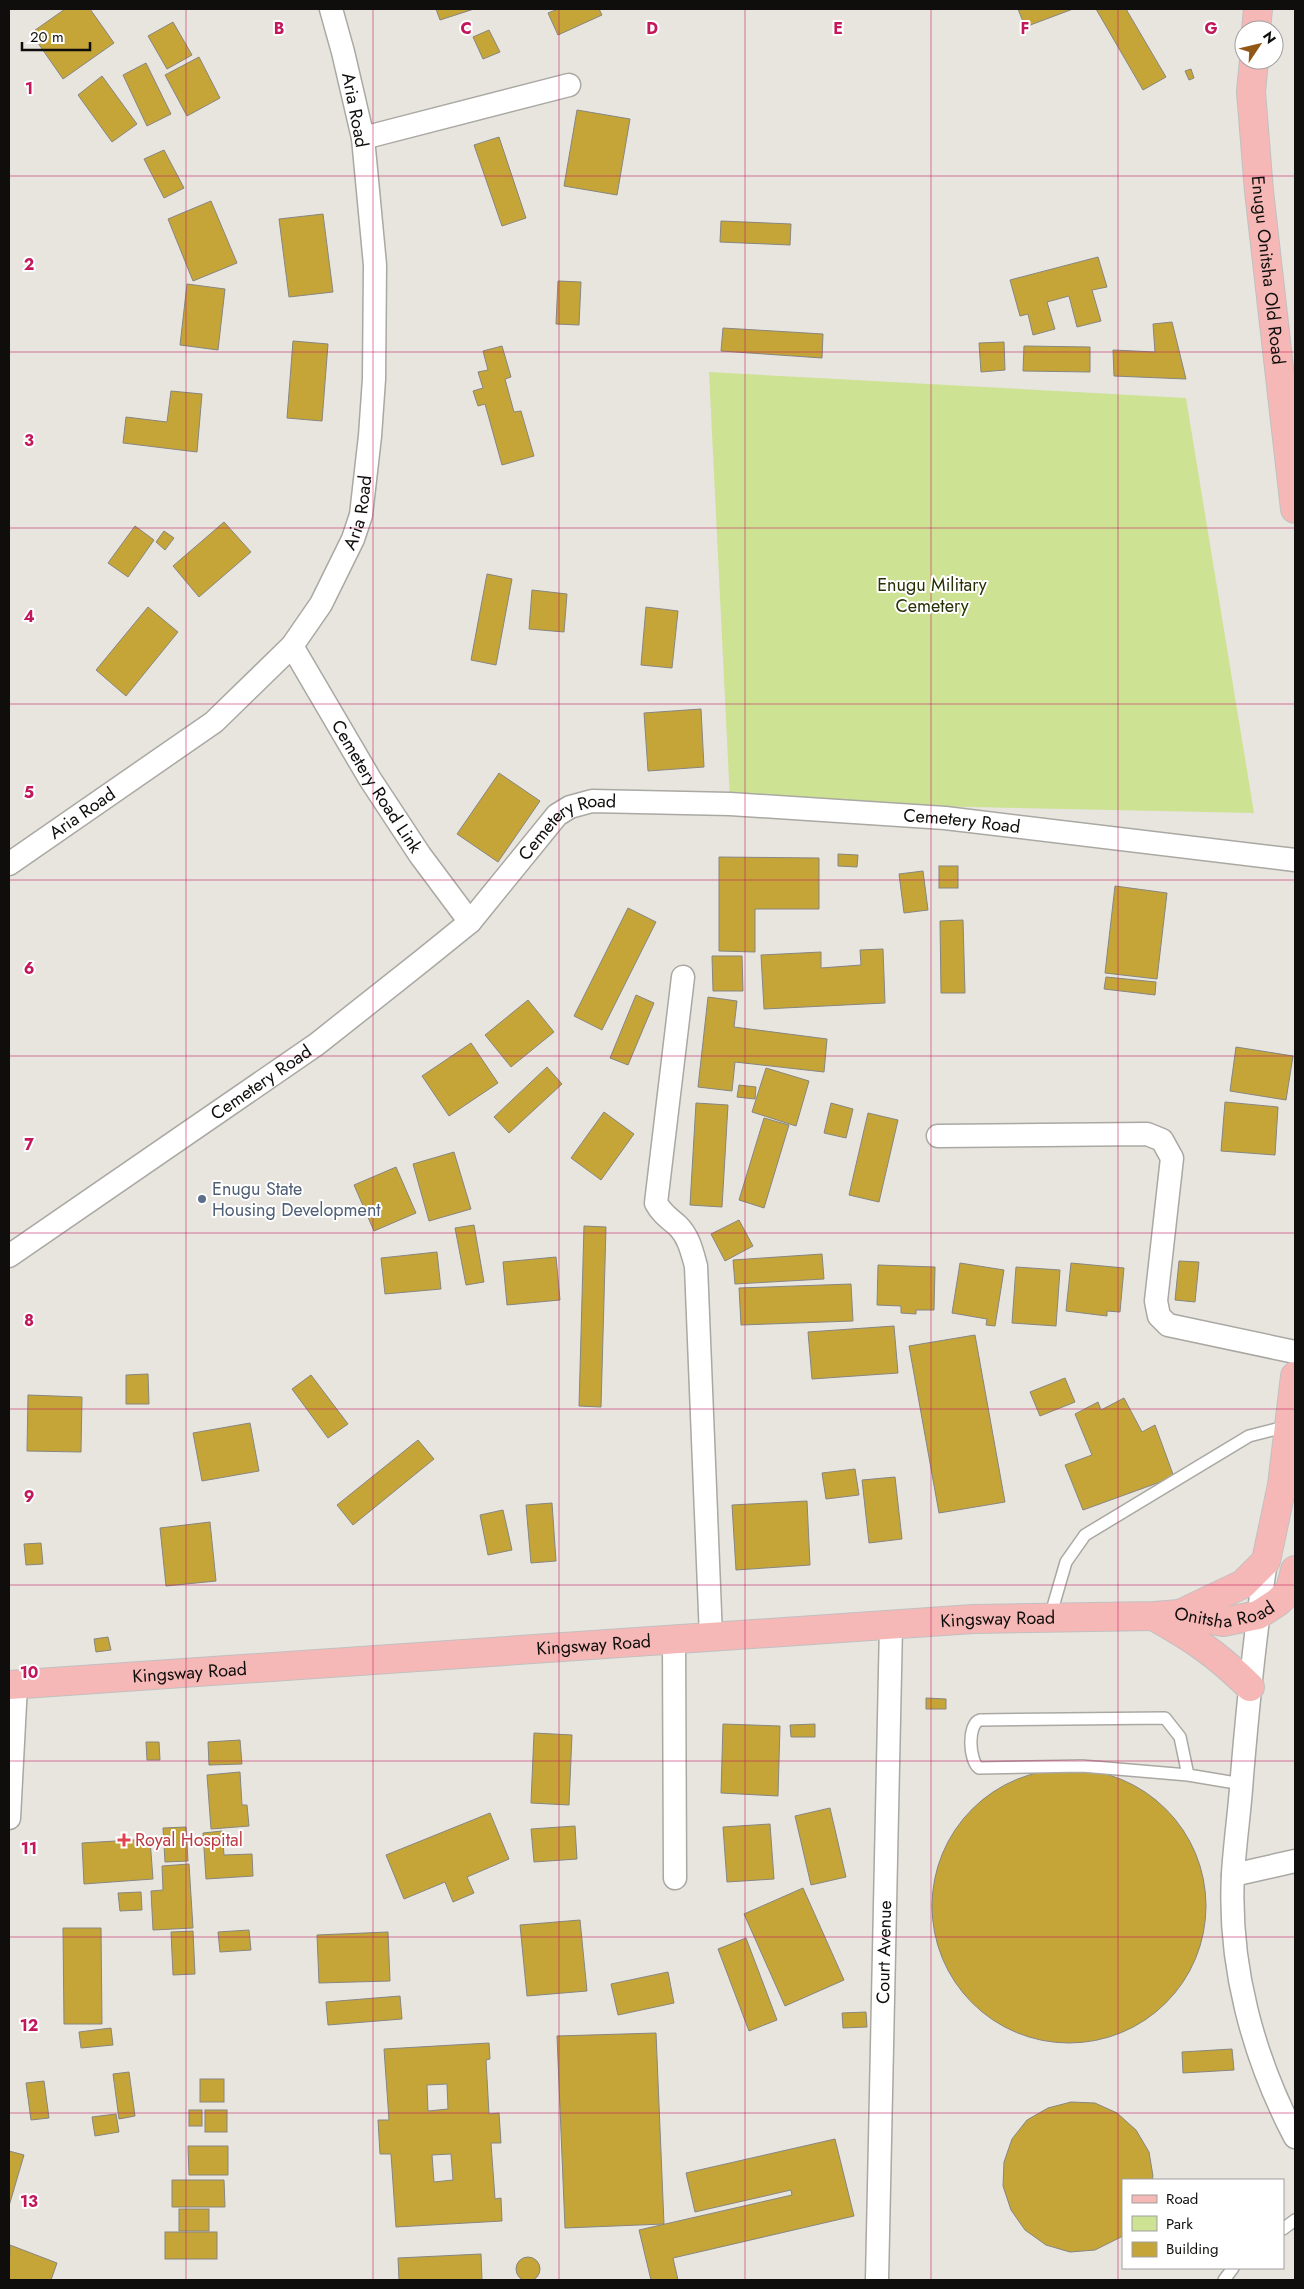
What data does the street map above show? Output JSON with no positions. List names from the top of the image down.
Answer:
{
  "streets": {
    "main road": ["Enugu Onitsha Old Road", "Onitsha Road", "Kingsway Road"],
    "street": [
      "Aria Road",
      "Cemetery Road Link",
      "Cemetery Road",
      "Court Avenue"
    ]
  },
  "crossings": [
    ["Aria Road", "Cemetery Road Link"],
    ["Cemetery Road Link", "Cemetery Road"],
    ["Onitsha Road", "Kingsway Road"],
    ["Kingsway Road", "Court Avenue"]
  ],
  "parks": ["Enugu Military Cemetery"],
  "places": {
    "other": ["Enugu State Housing Development"],
    "health": ["Royal Hospital"]
  },
  "legend": ["Road", "Park", "Building"],
  "scale_bar": "20 m",
  "north": "top right",
  "grid": {
    "columns": [
      "B",
      "C",
      "D",
      "E",
      "F",
      "G"
    ],
    "rows": [
      "1",
      "2",
      "3",
      "4",
      "5",
      "6",
      "7",
      "8",
      "9",
      "10",
      "11",
      "12",
      "13"
    ]
  }
}
